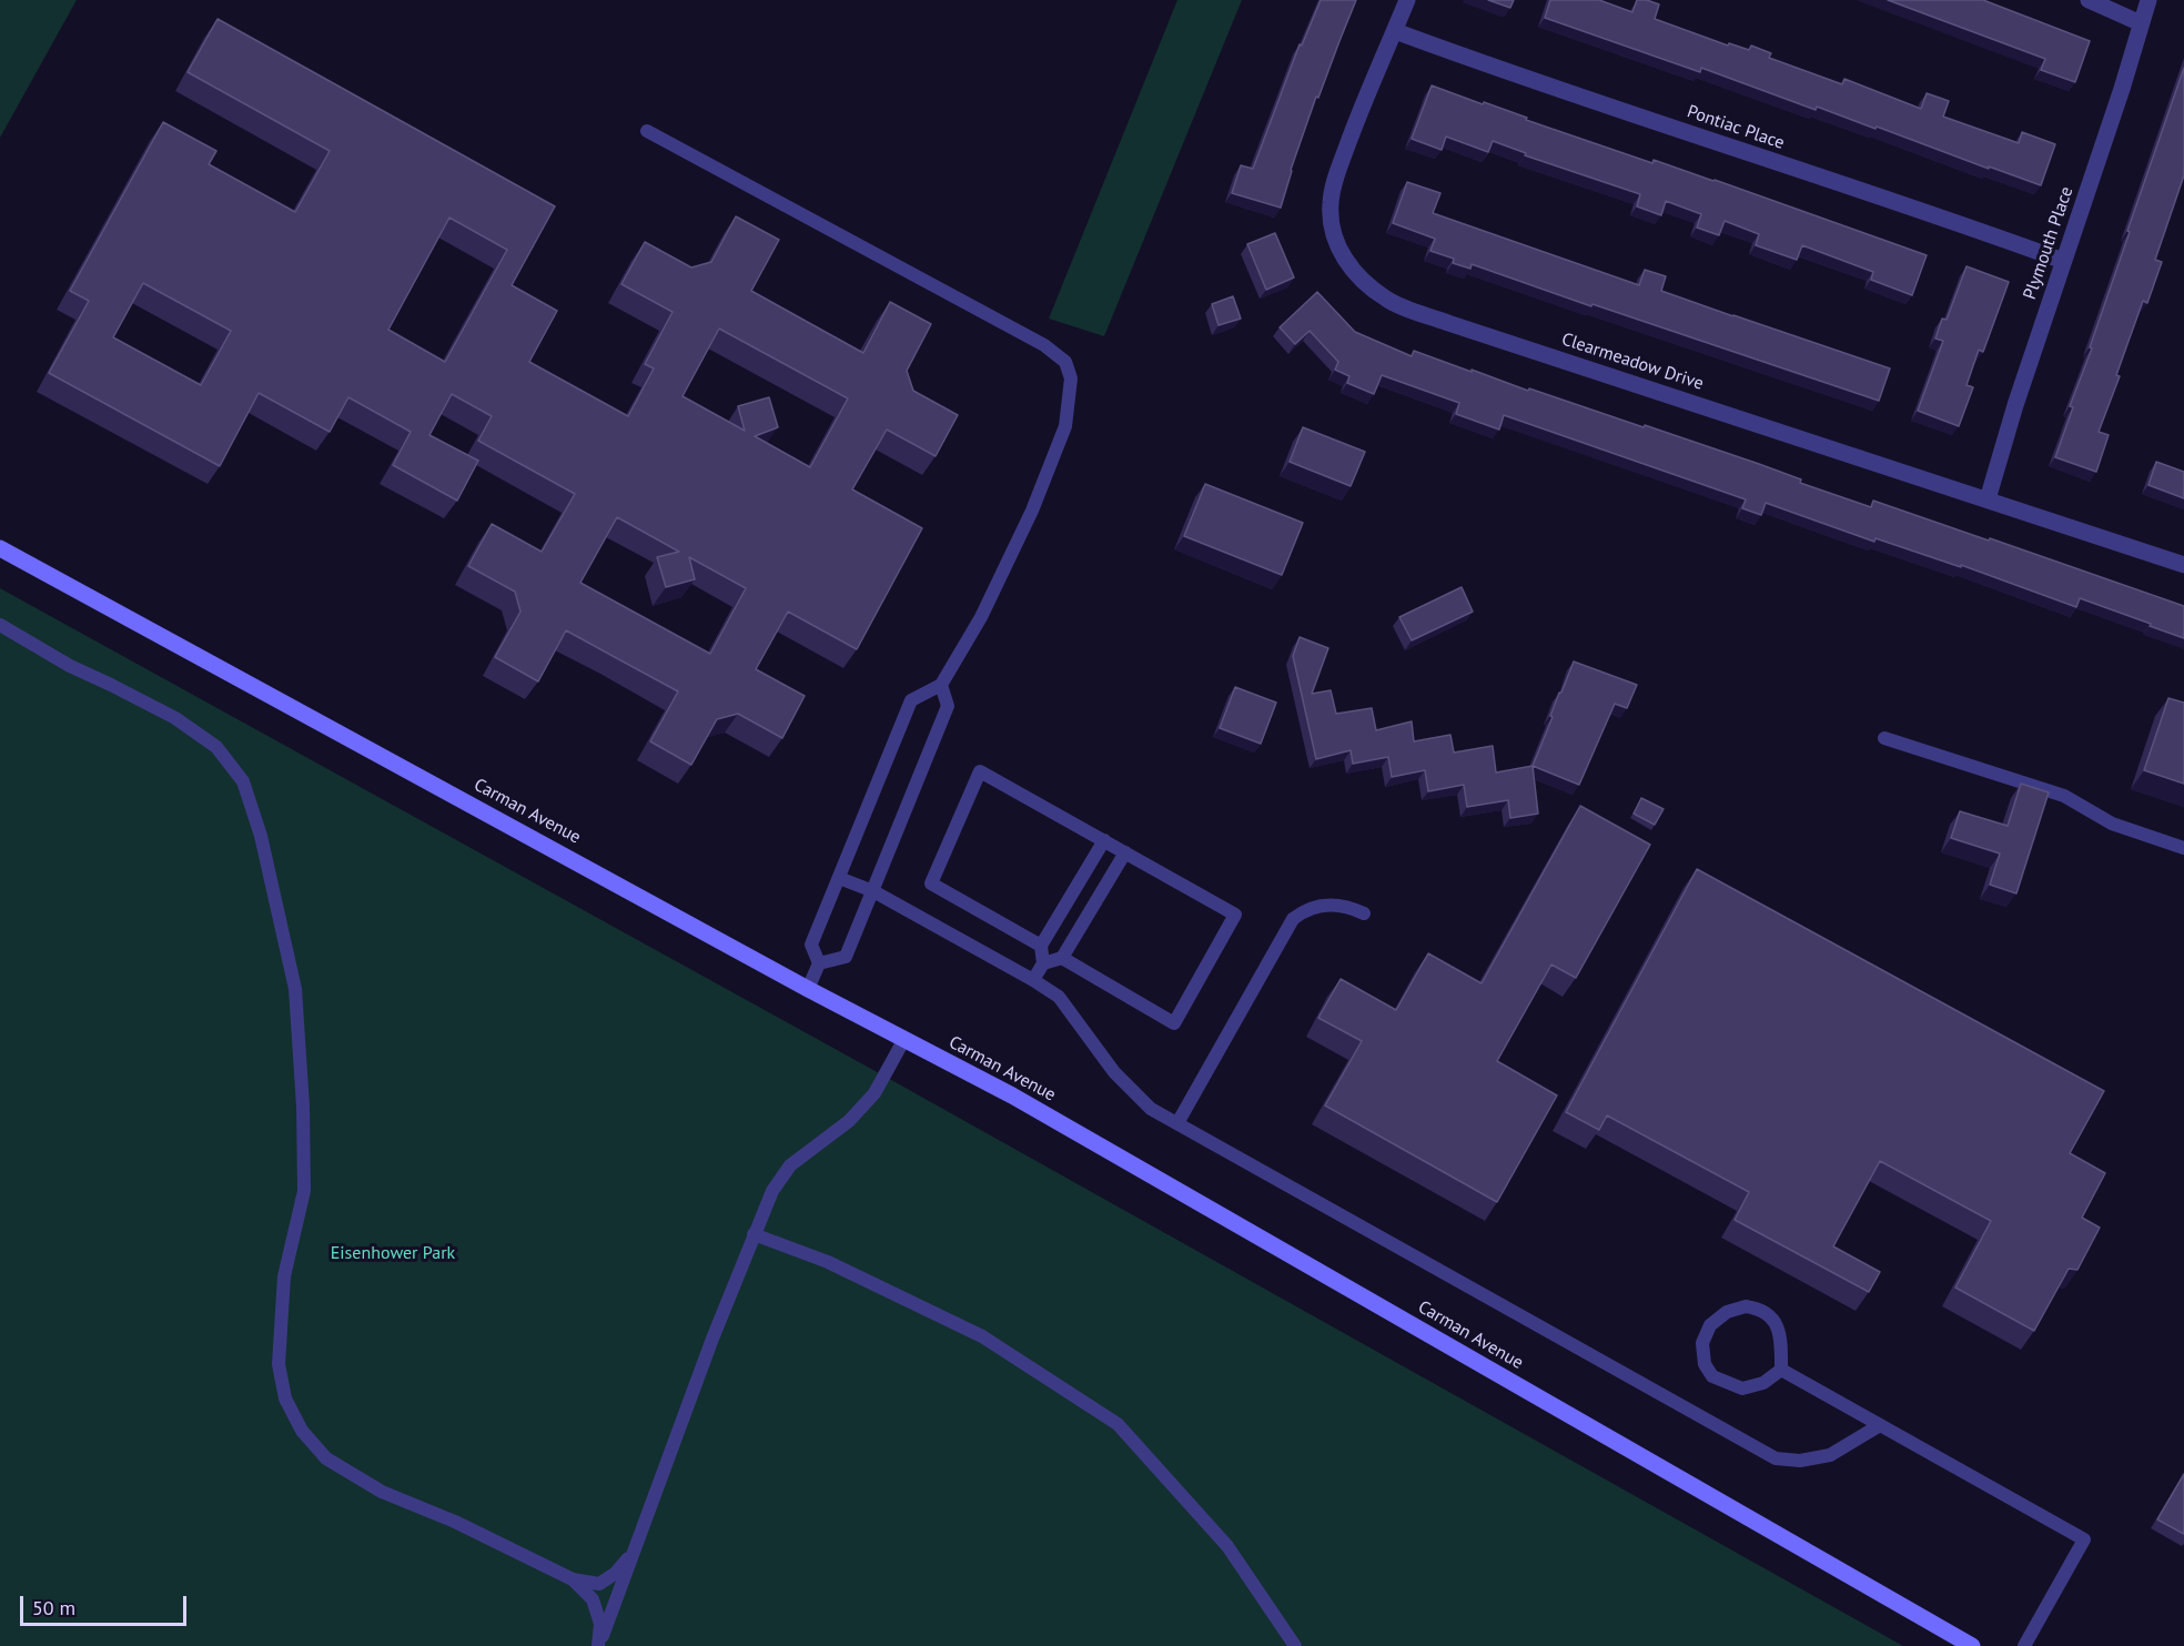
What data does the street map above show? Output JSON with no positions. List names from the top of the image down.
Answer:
{
  "streets": {
    "main road": ["Carman Avenue"],
    "street": ["Pontiac Place", "Plymouth Place", "Clearmeadow Drive"]
  },
  "crossings": [
    ["Pontiac Place", "Plymouth Place"],
    ["Pontiac Place", "Clearmeadow Drive"],
    ["Plymouth Place", "Clearmeadow Drive"]
  ],
  "parks": ["Eisenhower Park"],
  "scale_bar": "50 m"
}
